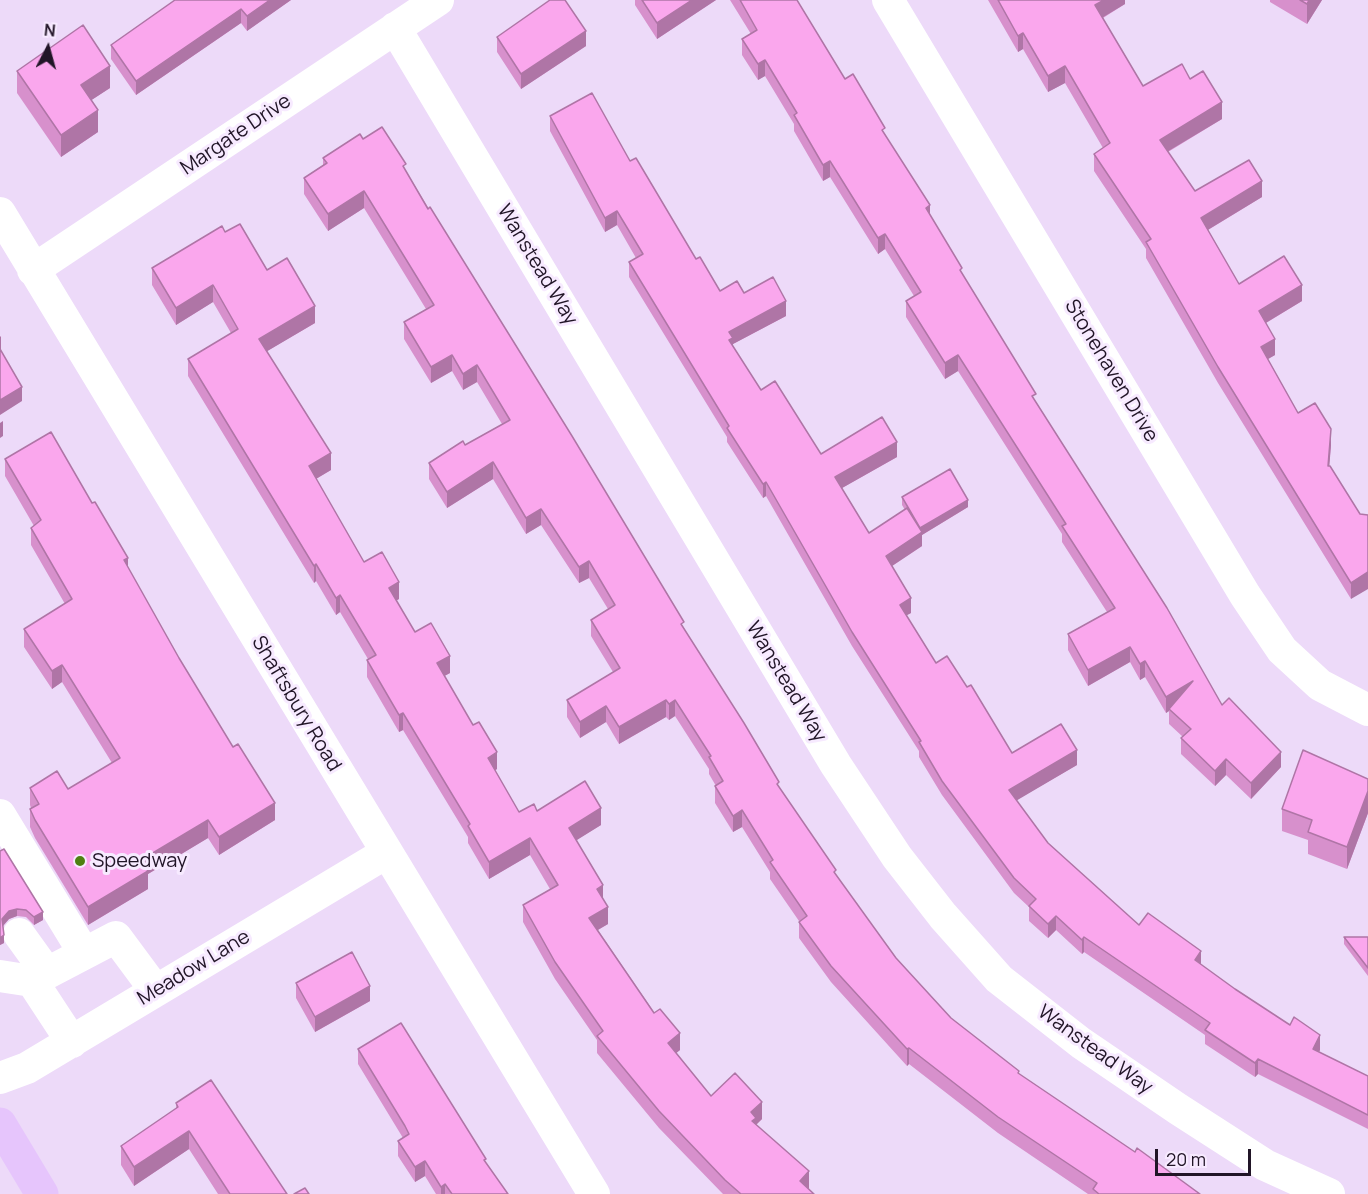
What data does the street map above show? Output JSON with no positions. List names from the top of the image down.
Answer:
{
  "streets": {
    "street": [
      "Margate Drive",
      "Wanstead Way",
      "Stonehaven Drive",
      "Shaftsbury Road",
      "Meadow Lane"
    ]
  },
  "crossings": [
    ["Margate Drive", "Wanstead Way"],
    ["Margate Drive", "Shaftsbury Road"],
    ["Shaftsbury Road", "Meadow Lane"]
  ],
  "places": ["Speedway"],
  "scale_bar": "20 m",
  "north": "top"
}
